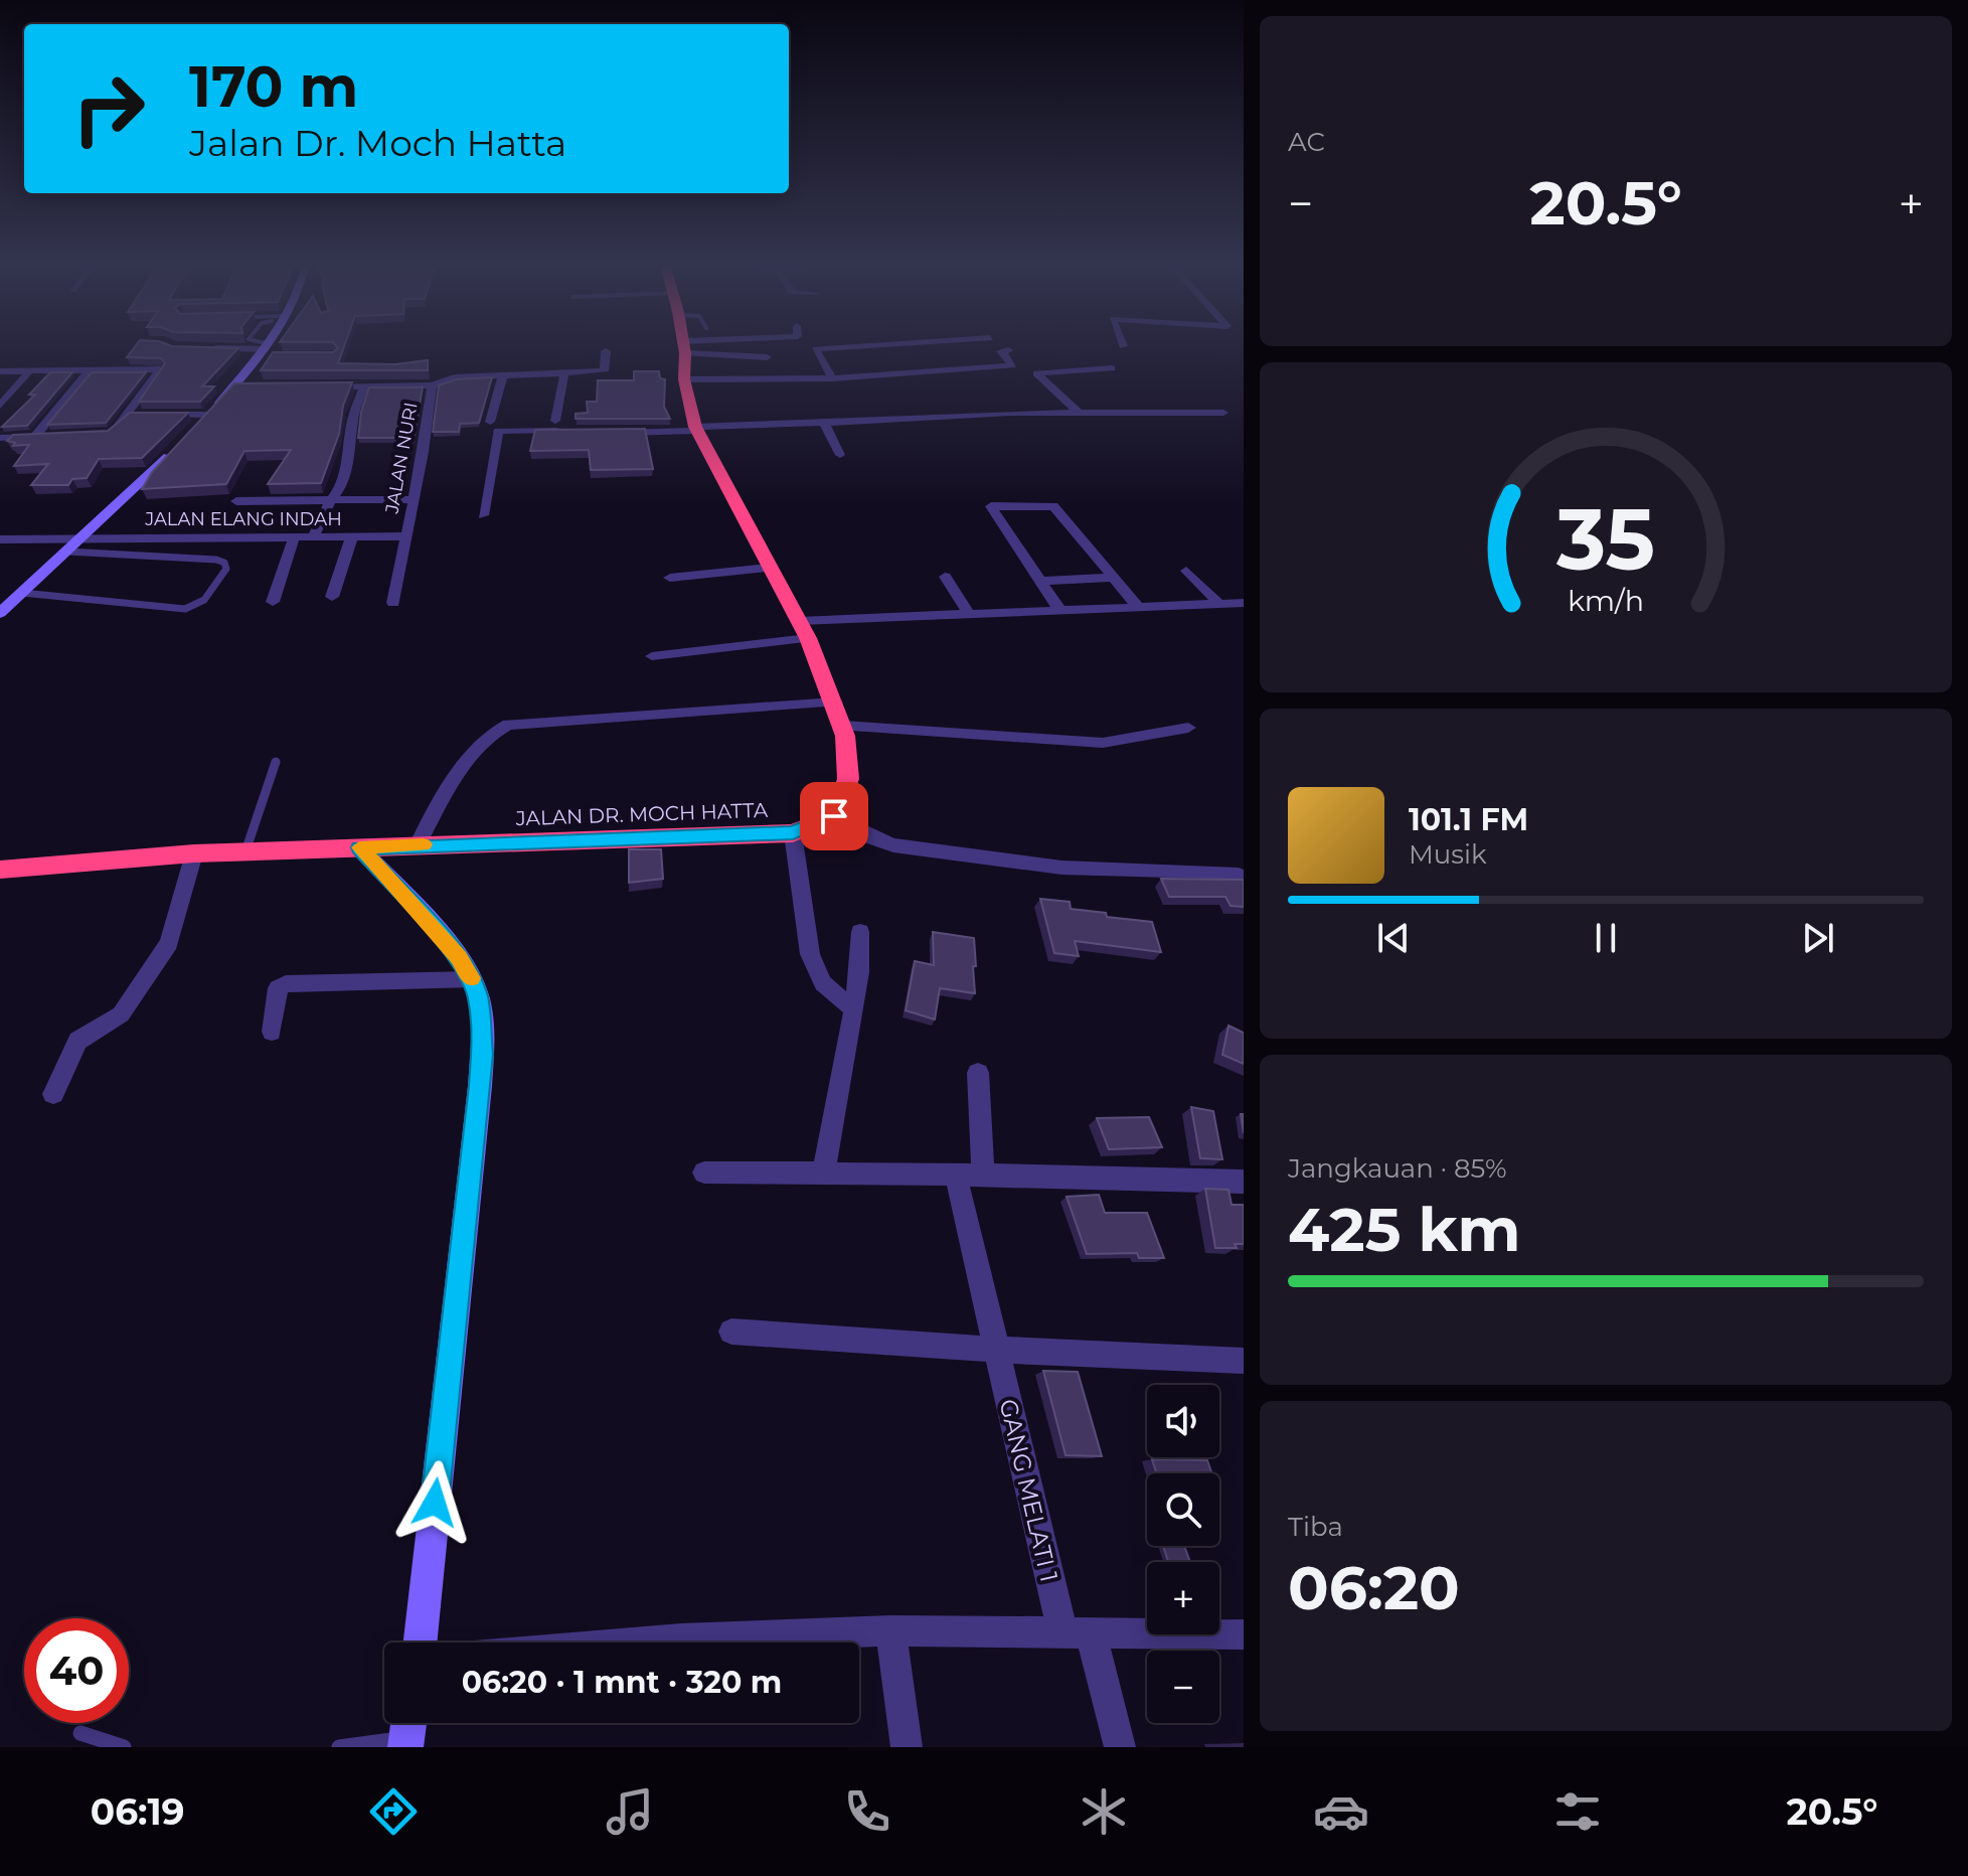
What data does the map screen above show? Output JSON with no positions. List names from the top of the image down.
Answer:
{
  "streets": {
    "highway": ["JALAN DR. MOCH HATTA"],
    "street": ["JALAN NURI", "JALAN ELANG INDAH", "GANG MELATI 1"]
  },
  "crossings": [
    ["JALAN NURI", "JALAN ELANG INDAH"]
  ],
  "page": {
    "tile": [
      "AC",
      ["Jangkauan · 85%", "425 km"],
      ["Tiba", "06:20"]
    ],
    "turn": ["170 m", "Jalan Dr. Moch Hatta"],
    "heat": ["−", "20.5°", "+"],
    "song": ["101.1 FM", "Musik"],
    "map_buttons": ["+", "−"],
    "limit": "40",
    "trip": "06:20 · 1 mnt · 320 m",
    "tabs": ["06:19", "20.5°"],
    "gauge": ["35", "km/h"]
  }
}
